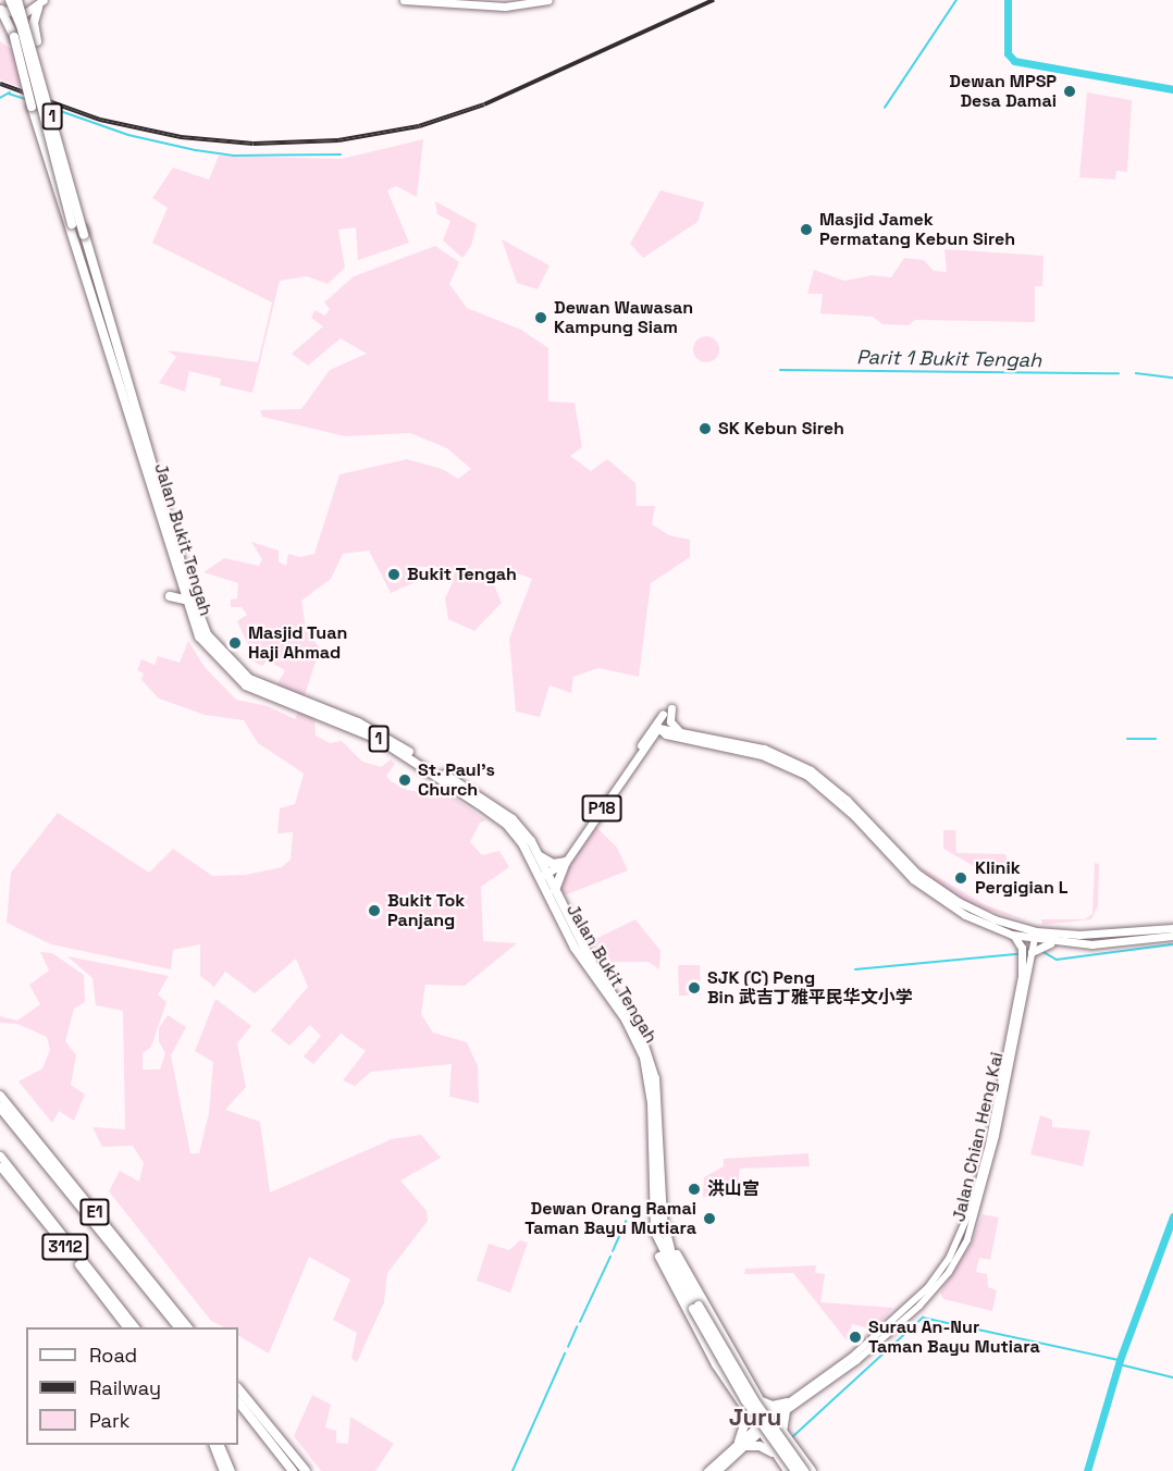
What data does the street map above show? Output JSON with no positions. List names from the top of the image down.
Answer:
{
  "streets": {
    "highway": ["1", "Jalan Bukit Tengah", "E1"],
    "main road": ["P18", "Jalan Chian Heng Kai", "3112"]
  },
  "crossings": [
    ["1", "Jalan Bukit Tengah"],
    ["Jalan Bukit Tengah", "P18"]
  ],
  "districts": ["Juru"],
  "water": ["Parit 1 Bukit Tengah"],
  "places": [
    "Dewan MPSP Desa Damai",
    "Masjid Jamek Permatang Kebun Sireh",
    "Dewan Wawasan Kampung Siam",
    "SK Kebun Sireh",
    "Bukit Tengah",
    "Masjid Tuan Haji Ahmad",
    "St. Paul's Church",
    "Klinik Pergigian L",
    "Bukit Tok Panjang",
    "SJK (C) Peng Bin 武吉丁雅平民华文小学",
    "洪山宫",
    "Dewan Orang Ramai Taman Bayu Mutiara",
    "Surau An-Nur Taman Bayu Mutiara"
  ],
  "legend": ["Road", "Railway", "Park"]
}
